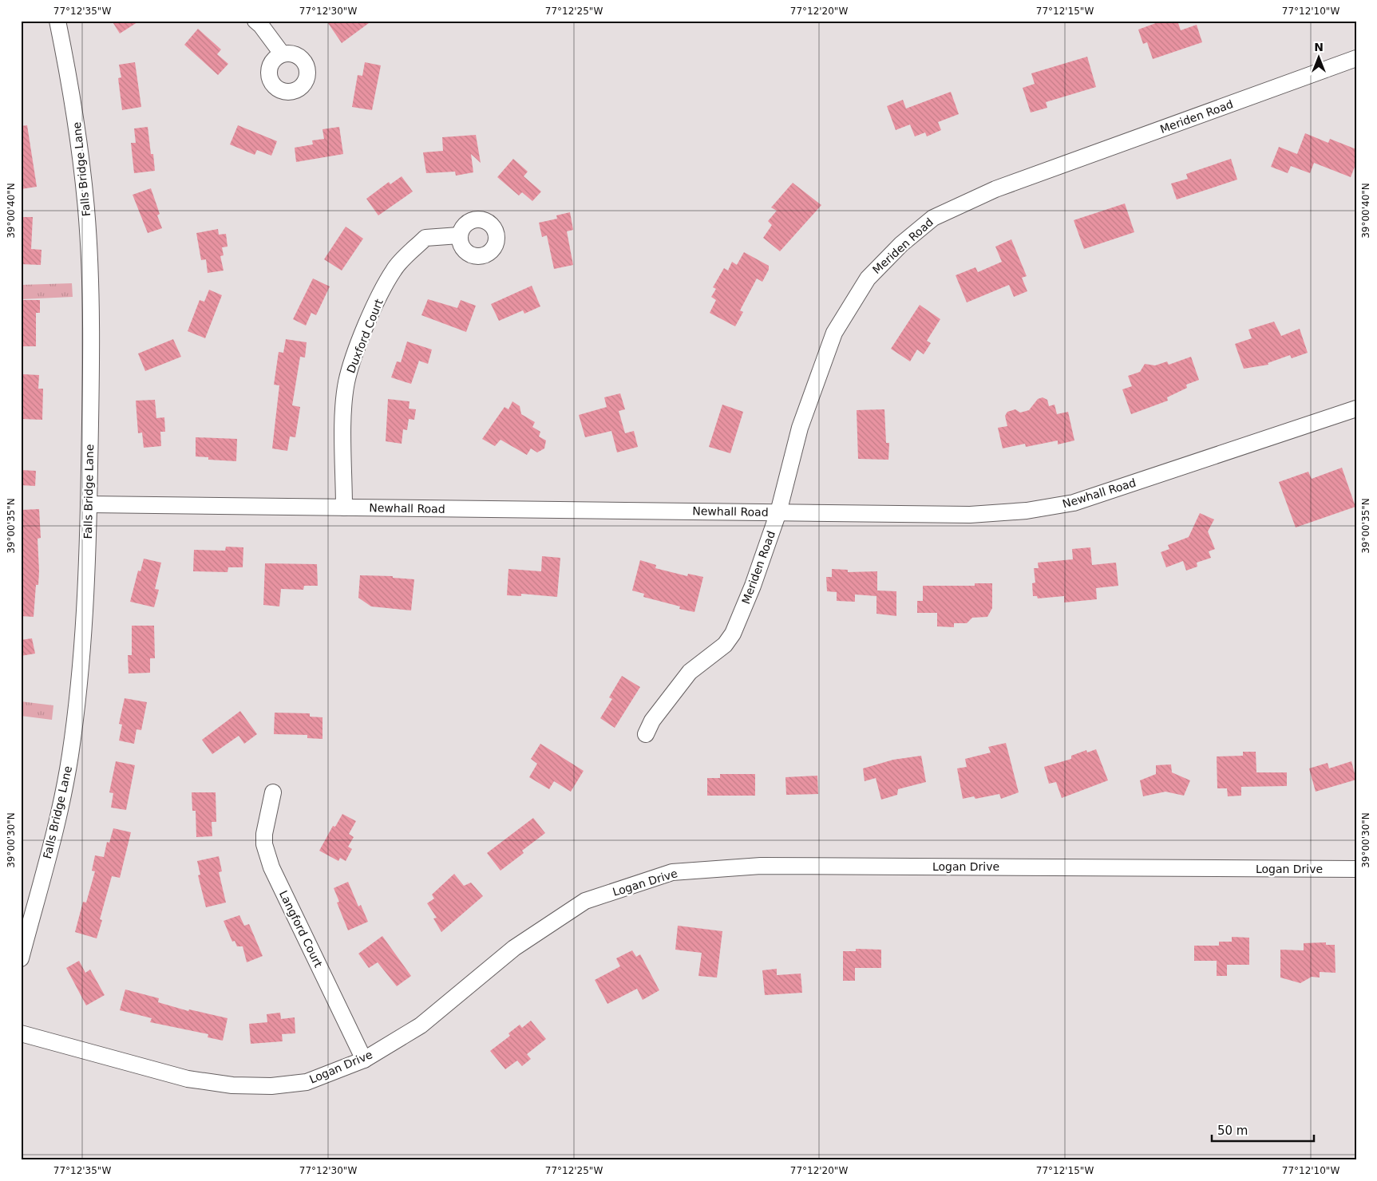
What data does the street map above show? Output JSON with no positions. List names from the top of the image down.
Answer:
{
  "streets": {
    "street": [
      "Meriden Road",
      "Falls Bridge Lane",
      "Duxford Court",
      "Newhall Road",
      "Logan Drive",
      "Langford Court"
    ]
  },
  "crossings": [
    ["Meriden Road", "Newhall Road"],
    ["Falls Bridge Lane", "Newhall Road"],
    ["Duxford Court", "Newhall Road"],
    ["Logan Drive", "Langford Court"]
  ],
  "scale_bar": "50 m",
  "north": "top",
  "coordinates": [
    "77°12'35\"W",
    "77°12'30\"W",
    "77°12'25\"W",
    "77°12'20\"W",
    "77°12'15\"W",
    "77°12'10\"W",
    "39°00'40\"N",
    "39°00'35\"N",
    "39°00'30\"N"
  ]
}
